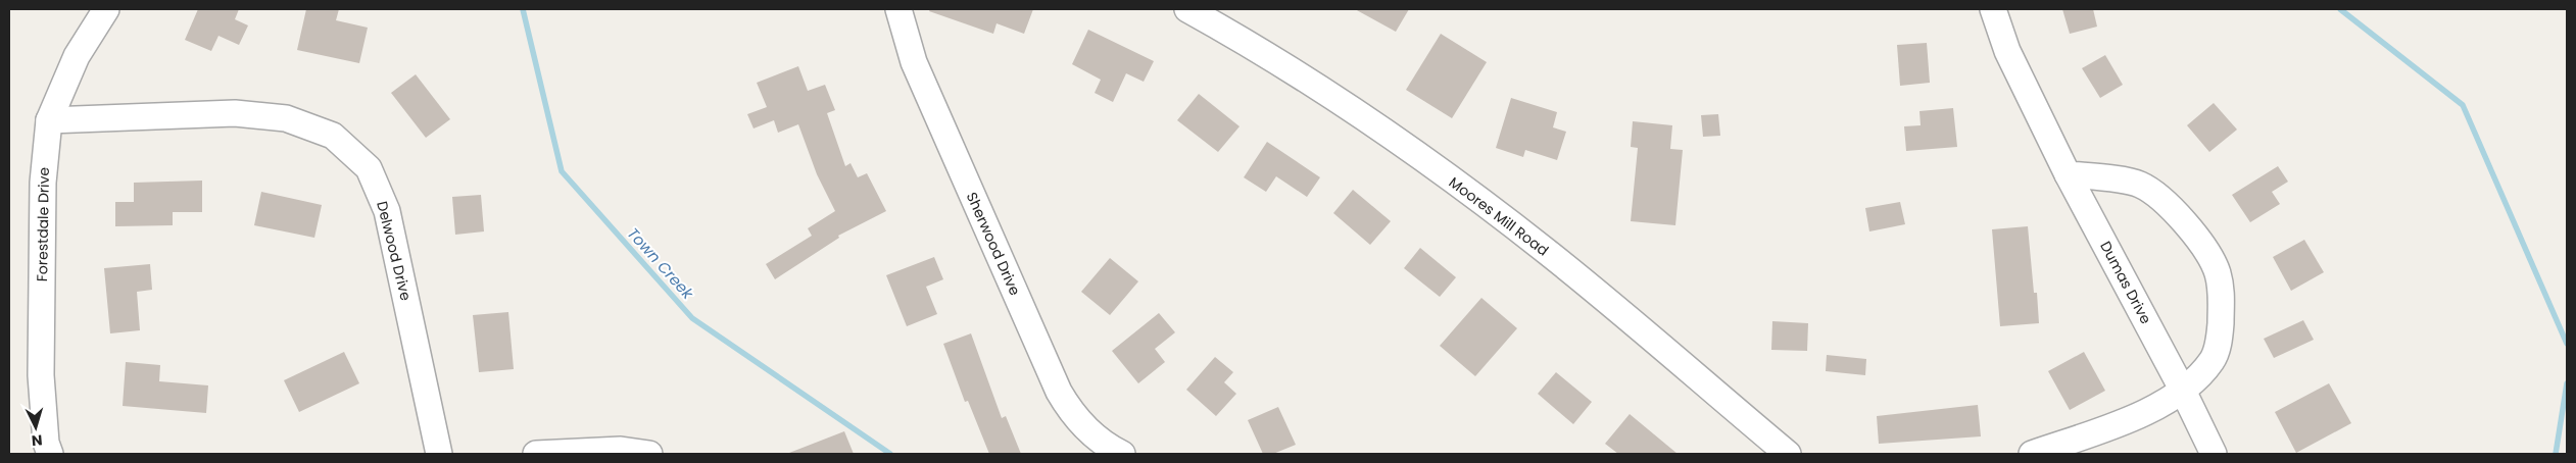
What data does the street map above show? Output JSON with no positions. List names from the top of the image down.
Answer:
{
  "streets": {
    "street": [
      "Moores Mill Road",
      "Forestdale Drive",
      "Sherwood Drive",
      "Delwood Drive",
      "Dumas Drive"
    ]
  },
  "crossings": [
    ["Forestdale Drive", "Delwood Drive"]
  ],
  "water": ["Town Creek"],
  "north": "bottom"
}
